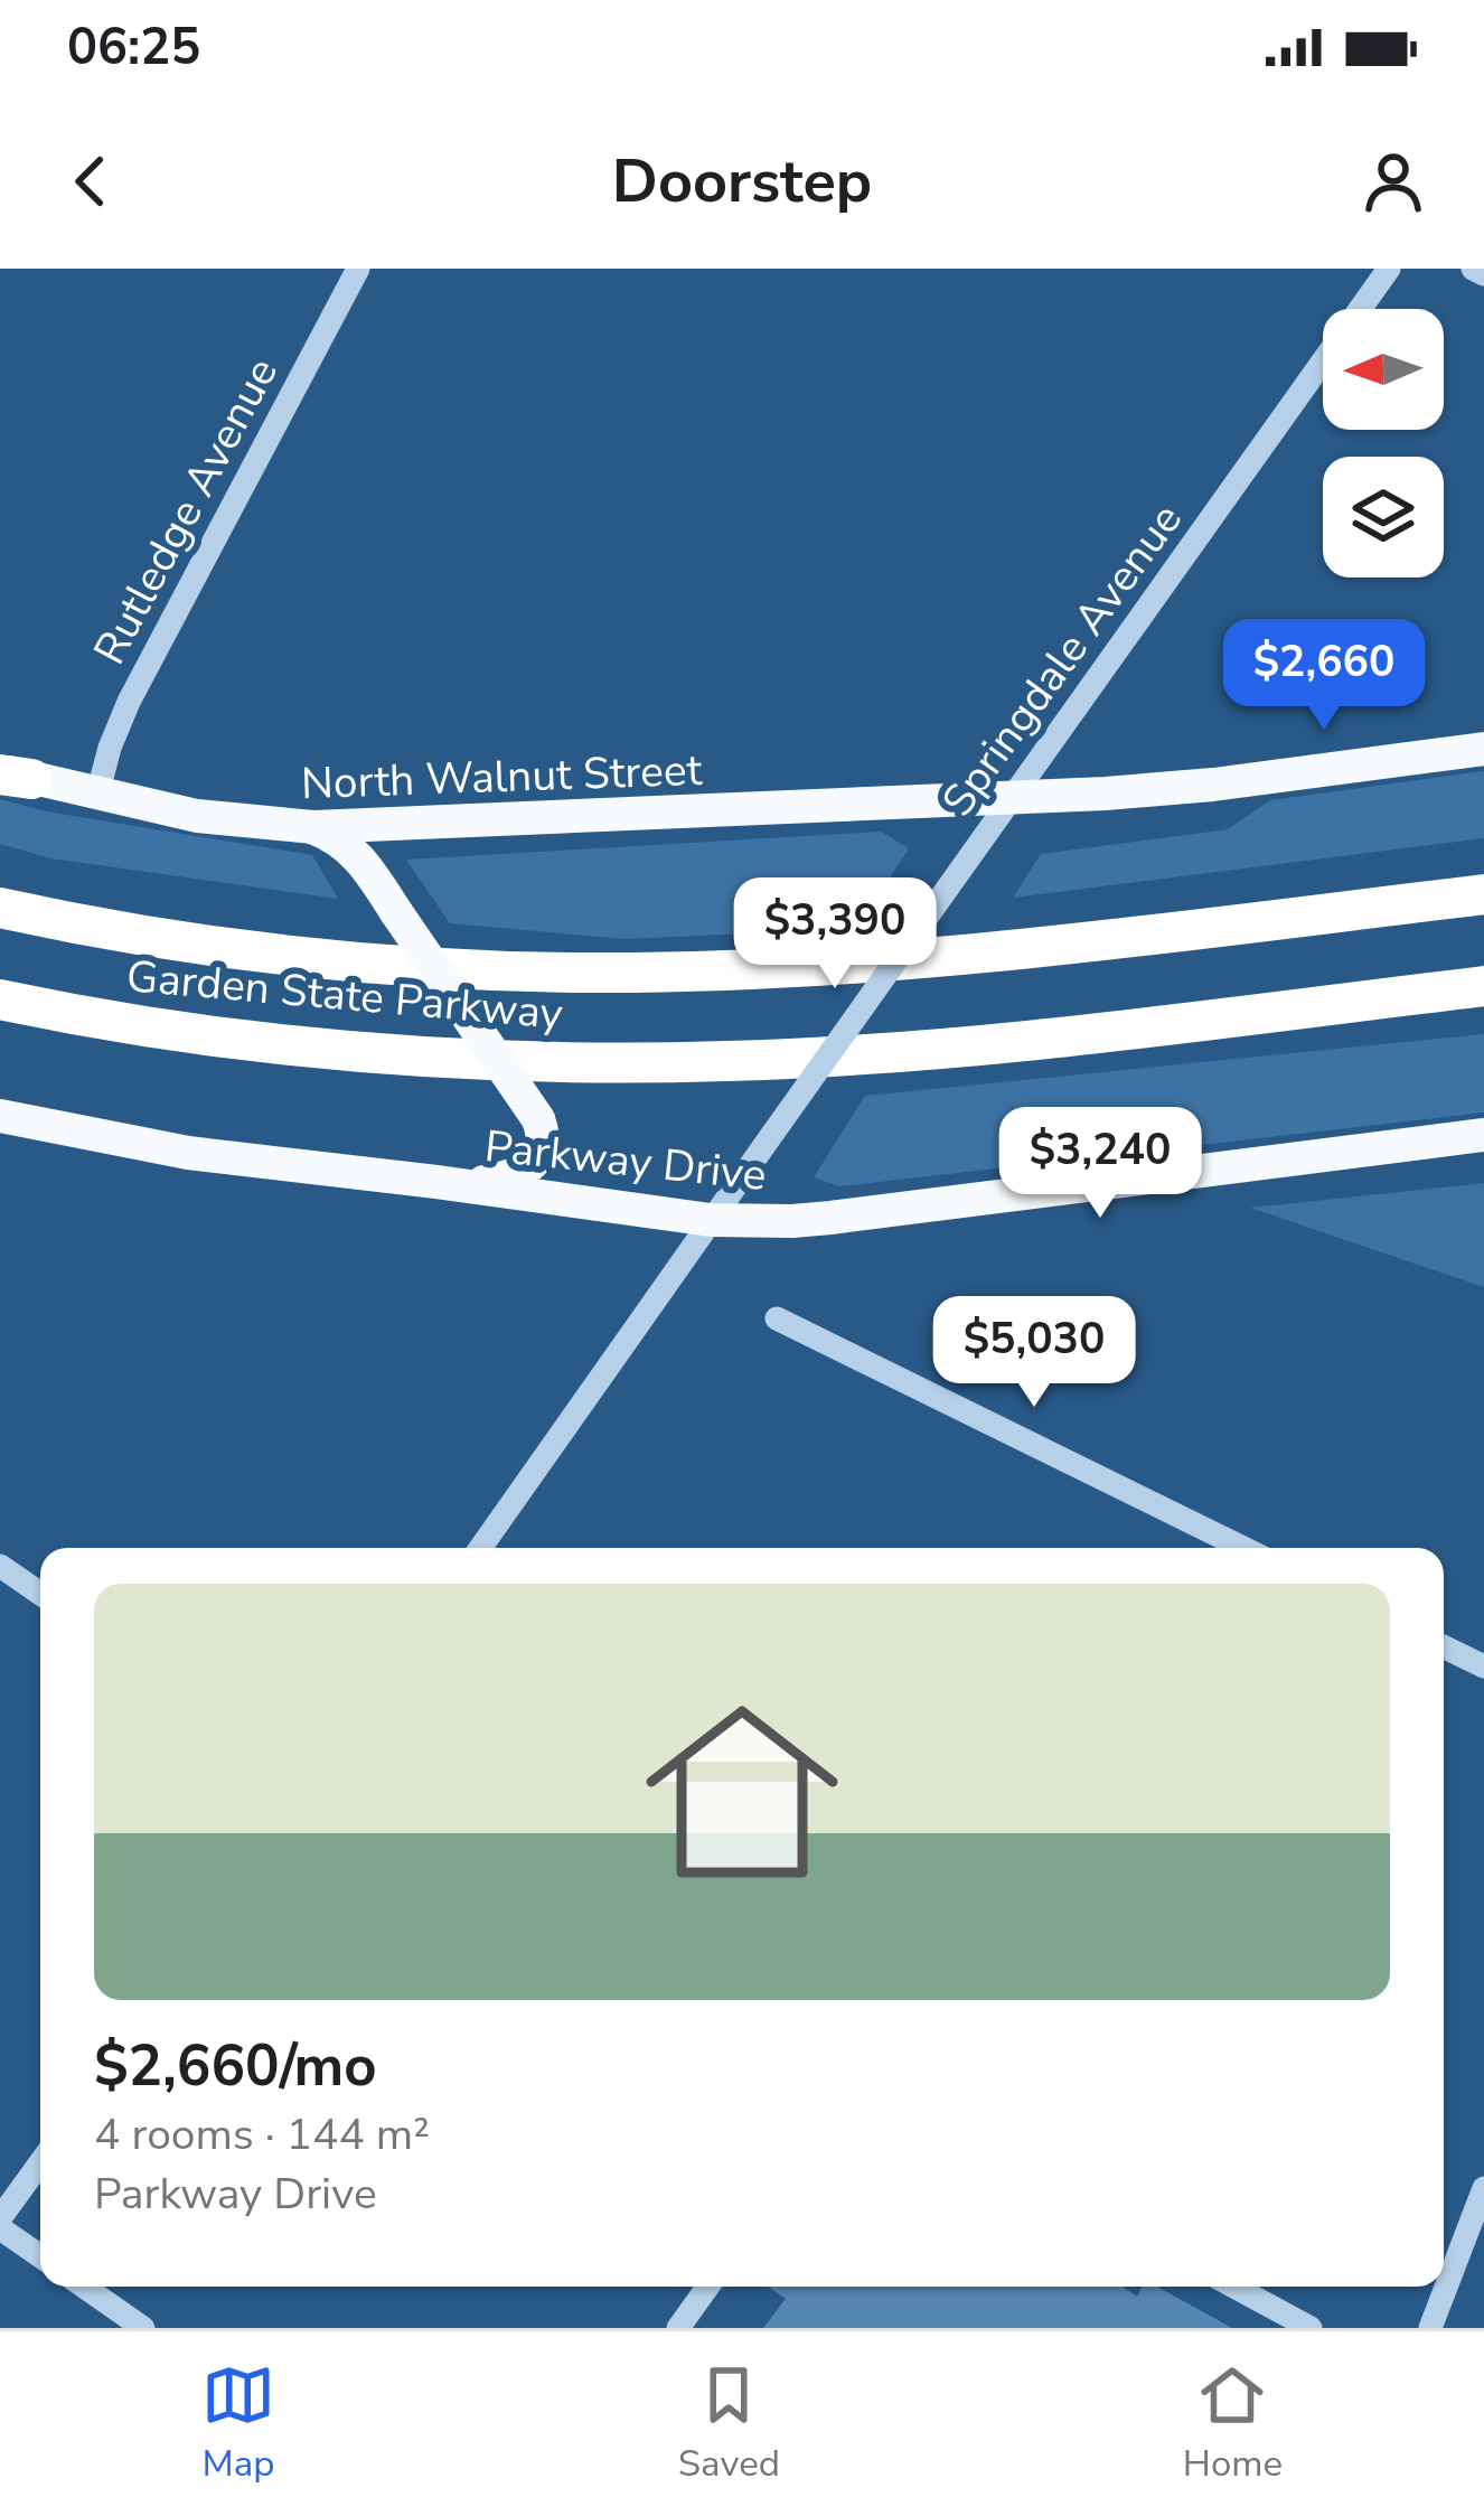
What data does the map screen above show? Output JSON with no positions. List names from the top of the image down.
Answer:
{
  "streets": {
    "highway": ["Garden State Parkway"],
    "main road": ["North Walnut Street", "Parkway Drive"],
    "street": ["Rutledge Avenue", "Springdale Avenue"]
  },
  "crossings": [
    ["Rutledge Avenue", "North Walnut Street"],
    ["Springdale Avenue", "North Walnut Street"],
    ["Springdale Avenue", "Parkway Drive"]
  ],
  "north": "left",
  "page": {
    "status": "06:25",
    "header": "Doorstep",
    "price": [
      "$2,660",
      "$3,390",
      "$3,240",
      "$5,030"
    ],
    "list": [
      {
        "name": "$2,660/mo",
        "note": "4 rooms · 144 m² · Parkway Drive"
      }
    ],
    "tabs": ["Map", "Saved", "Home"]
  }
}
